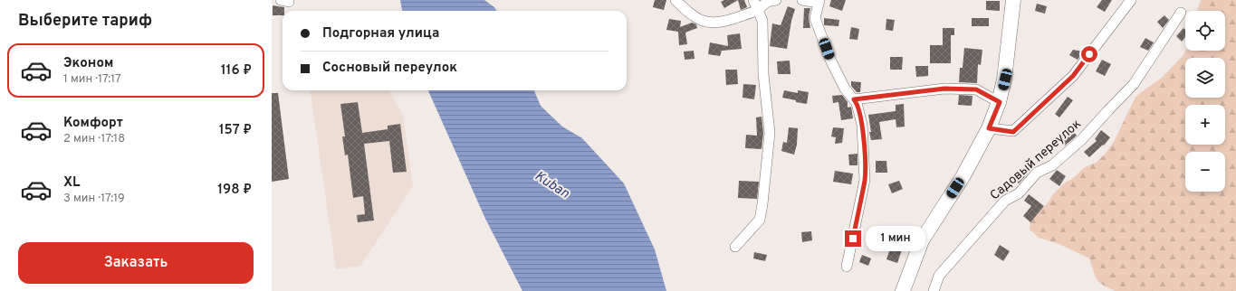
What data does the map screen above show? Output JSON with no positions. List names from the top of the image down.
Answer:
{
  "streets": {
    "street": ["Садовый переулок"]
  },
  "water": ["Kuban"],
  "page": {
    "heading": "Выберите тариф",
    "map_buttons": ["+", "−"],
    "banner": ["Подгорная улица", "Сосновый переулок"],
    "list": [
      {
        "name": "Эконом",
        "note": "1 мин · 17:17",
        "value": "116 ₽"
      },
      {
        "name": "Комфорт",
        "note": "2 мин · 17:18",
        "value": "157 ₽"
      },
      {
        "name": "XL",
        "note": "3 мин · 17:19",
        "value": "198 ₽"
      }
    ],
    "bubble": "1 мин",
    "buttons": "Заказать"
  }
}
